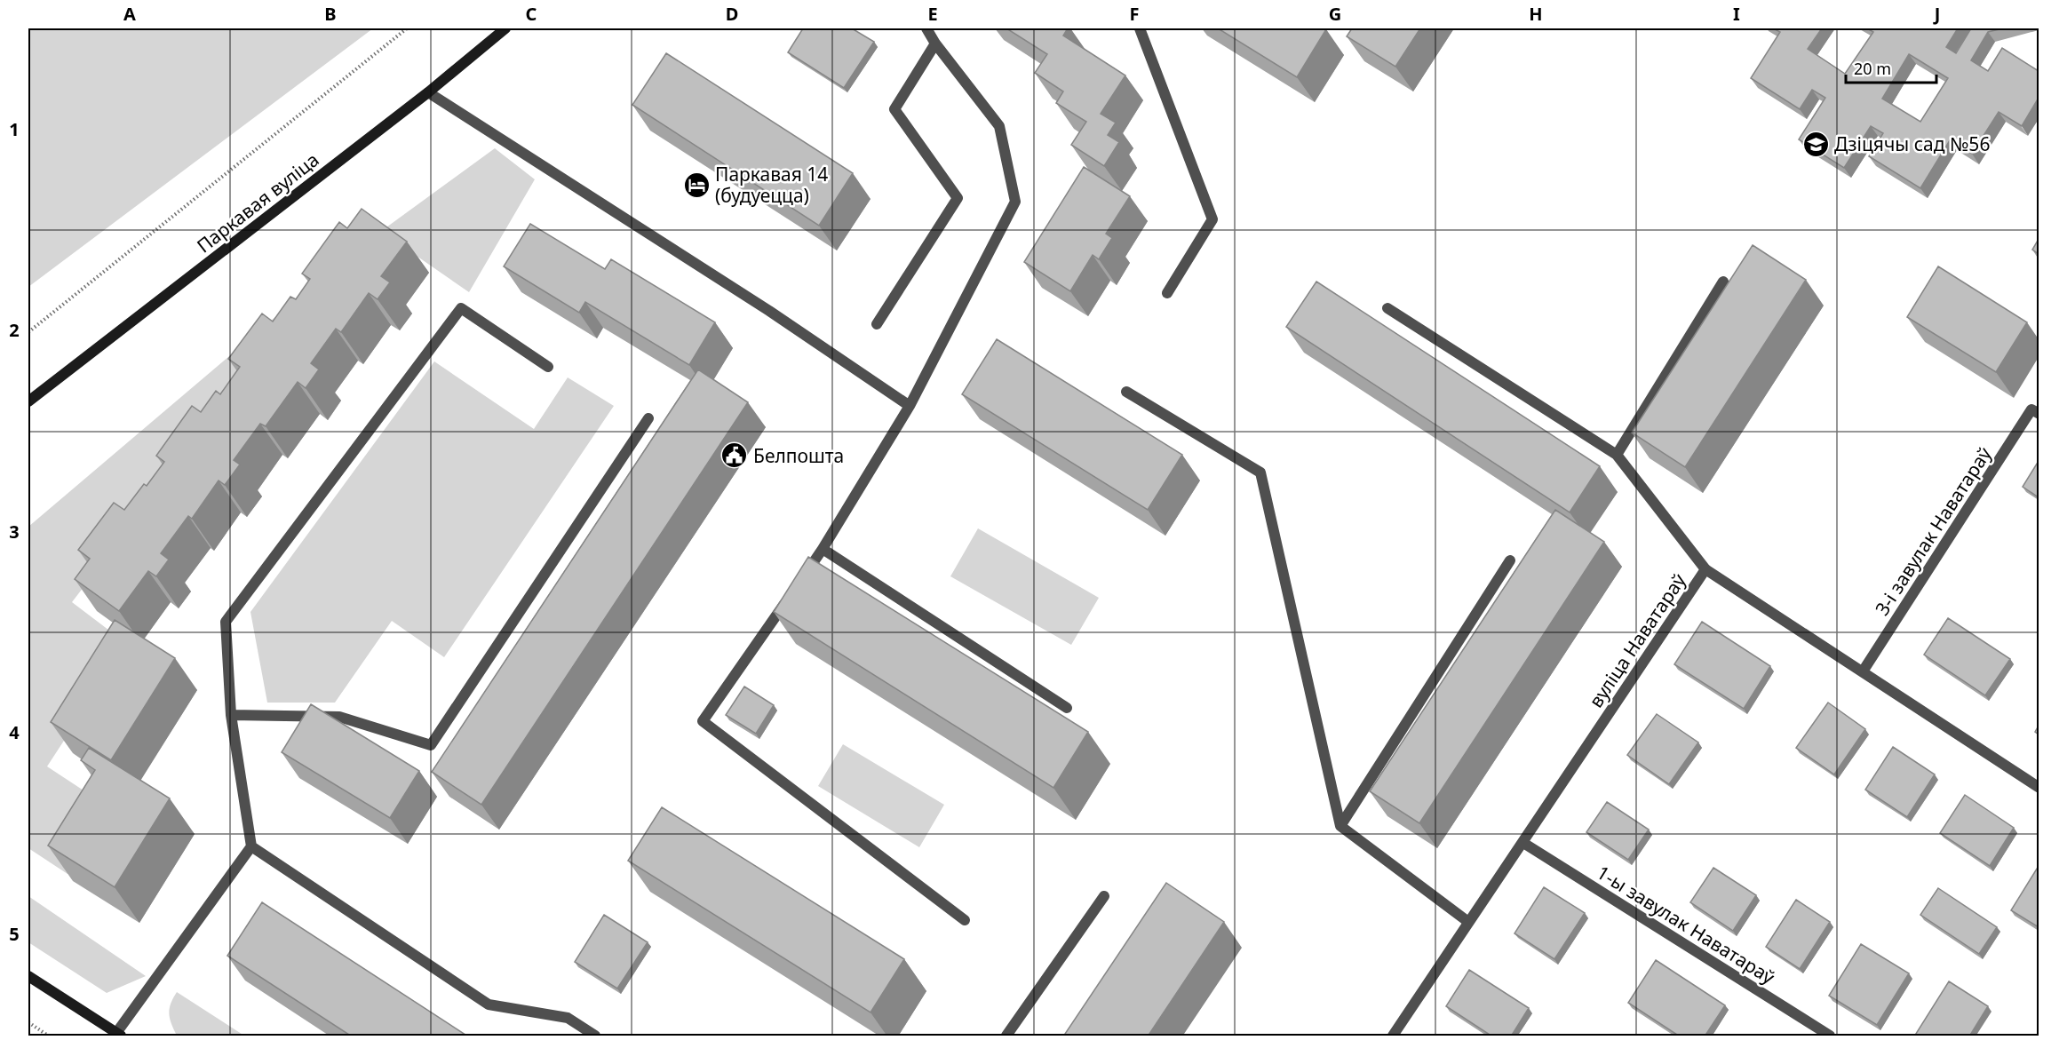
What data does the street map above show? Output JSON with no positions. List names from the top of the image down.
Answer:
{
  "streets": {
    "main road": ["Паркавая вуліца"],
    "street": ["3-і завулак Наватараў", "вуліца Наватараў", "1-ы завулак Наватараў"]
  },
  "crossings": [
    ["3-і завулак Наватараў", "вуліца Наватараў"],
    ["вуліца Наватараў", "1-ы завулак Наватараў"]
  ],
  "places": {
    "school or university": ["Дзіцячы сад №56"],
    "hotel": ["Паркавая 14 (будуецца)"],
    "public building": ["Белпошта"]
  },
  "scale_bar": "20 m",
  "grid": {
    "columns": [
      "A",
      "B",
      "C",
      "D",
      "E",
      "F",
      "G",
      "H",
      "I",
      "J"
    ],
    "rows": [
      "1",
      "2",
      "3",
      "4",
      "5"
    ]
  }
}
